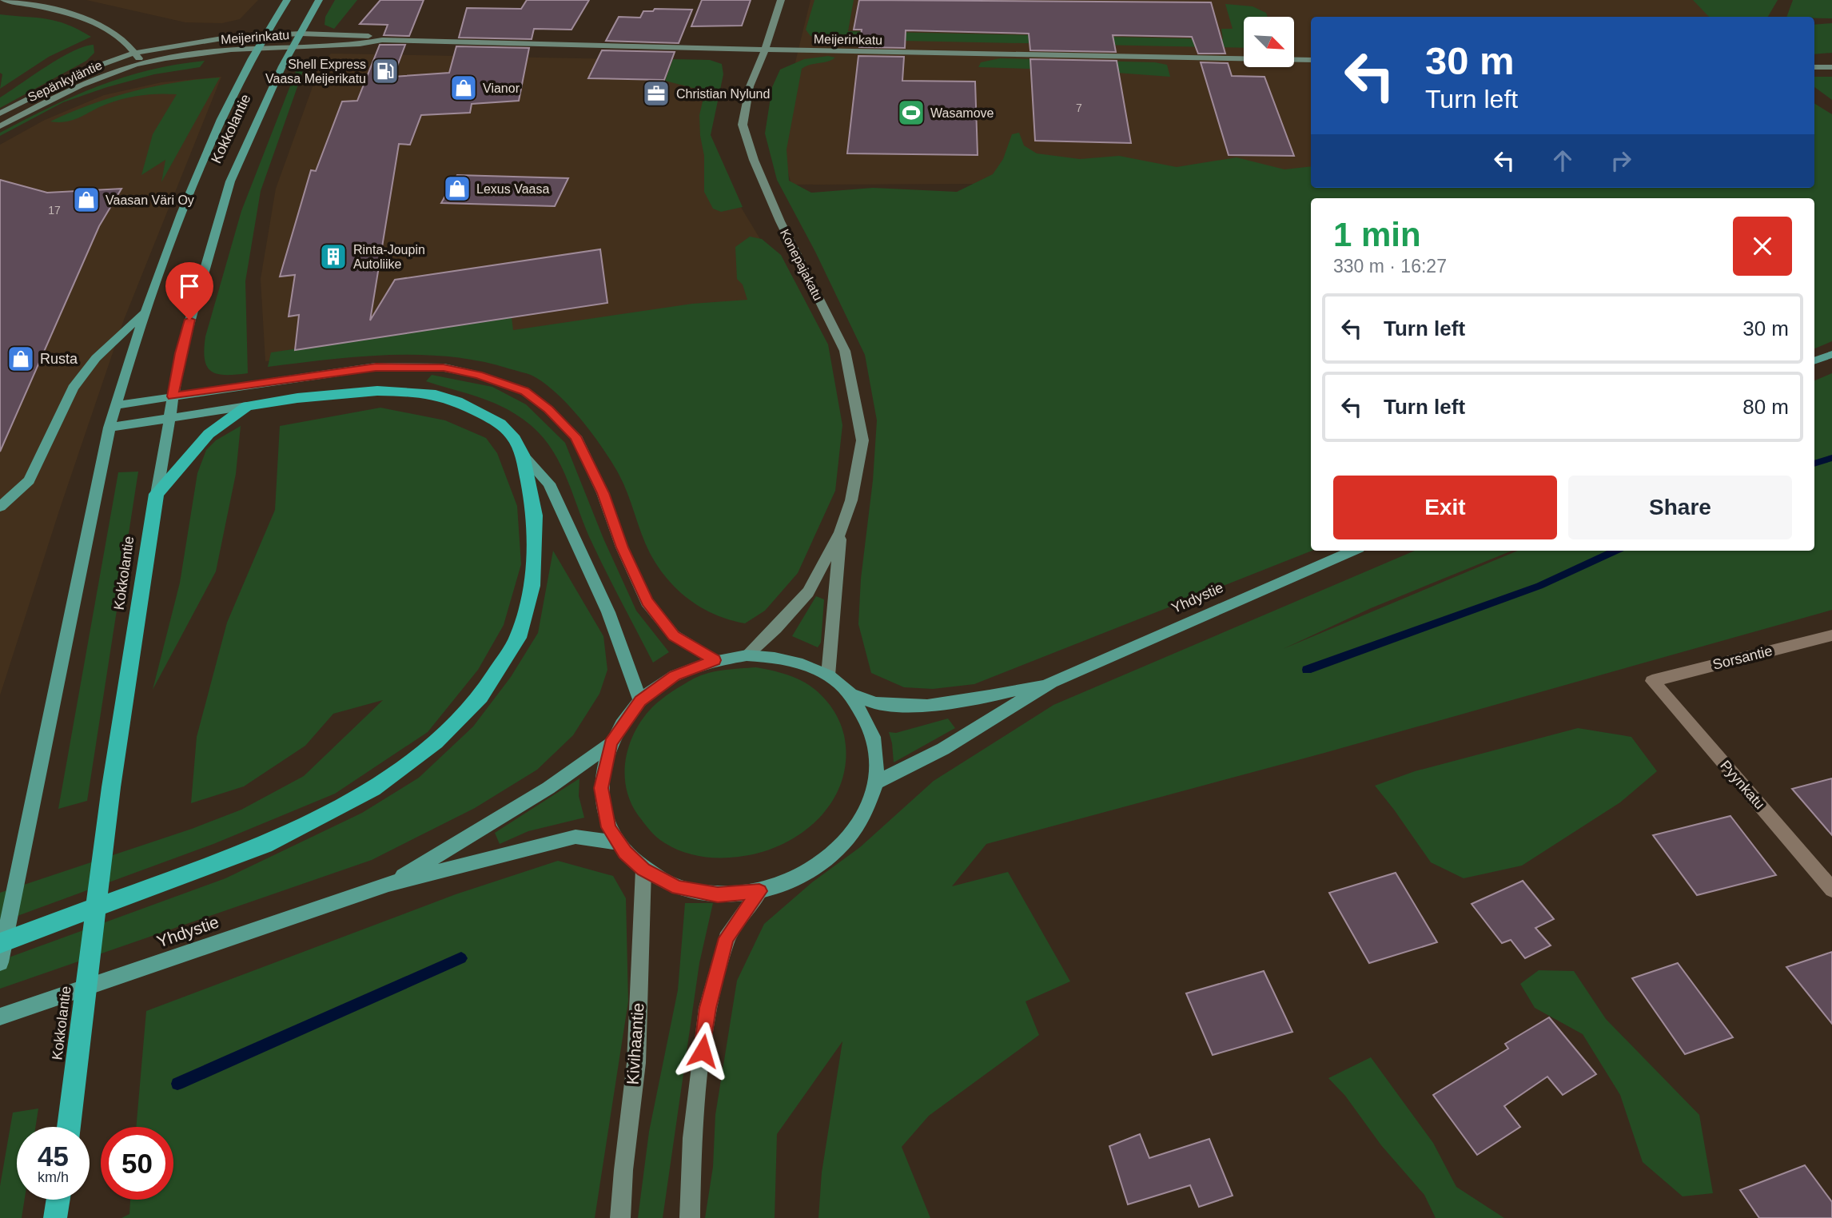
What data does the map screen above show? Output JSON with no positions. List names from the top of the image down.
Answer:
{
  "streets": {
    "highway": ["Kokkolantie"],
    "main road": ["Yhdystie"],
    "street": [
      "Meijerinkatu",
      "Sepänkyläntie",
      "Konepajakatu",
      "Sorsantie",
      "Pyynkatu",
      "Kivihaantie"
    ]
  },
  "crossings": [
    ["Meijerinkatu", "Sepänkyläntie"],
    ["Meijerinkatu", "Kokkolantie"],
    ["Meijerinkatu", "Konepajakatu"],
    ["Sorsantie", "Pyynkatu"]
  ],
  "places": {
    "fuel station": ["Shell Express Vaasa Meijerikatu"],
    "shop": [
      "Vianor",
      "Lexus Vaasa",
      "Vaasan Väri Oy",
      "Rusta"
    ],
    "office": ["Christian Nylund"],
    "sports": ["Wasamove"],
    "building": ["Rinta-Joupin Autoliike"]
  },
  "house_numbers": ["7", "17"],
  "north": "bottom right",
  "page": {
    "turn": ["30 m", "Turn left"],
    "heading": ["1 min", "330 m · 16:27"],
    "list": [
      {
        "name": "Turn left",
        "value": "30 m"
      },
      {
        "name": "Turn left",
        "value": "80 m"
      }
    ],
    "buttons": ["Exit", "Share"],
    "speed": "45 km/h",
    "limit": "50"
  }
}
